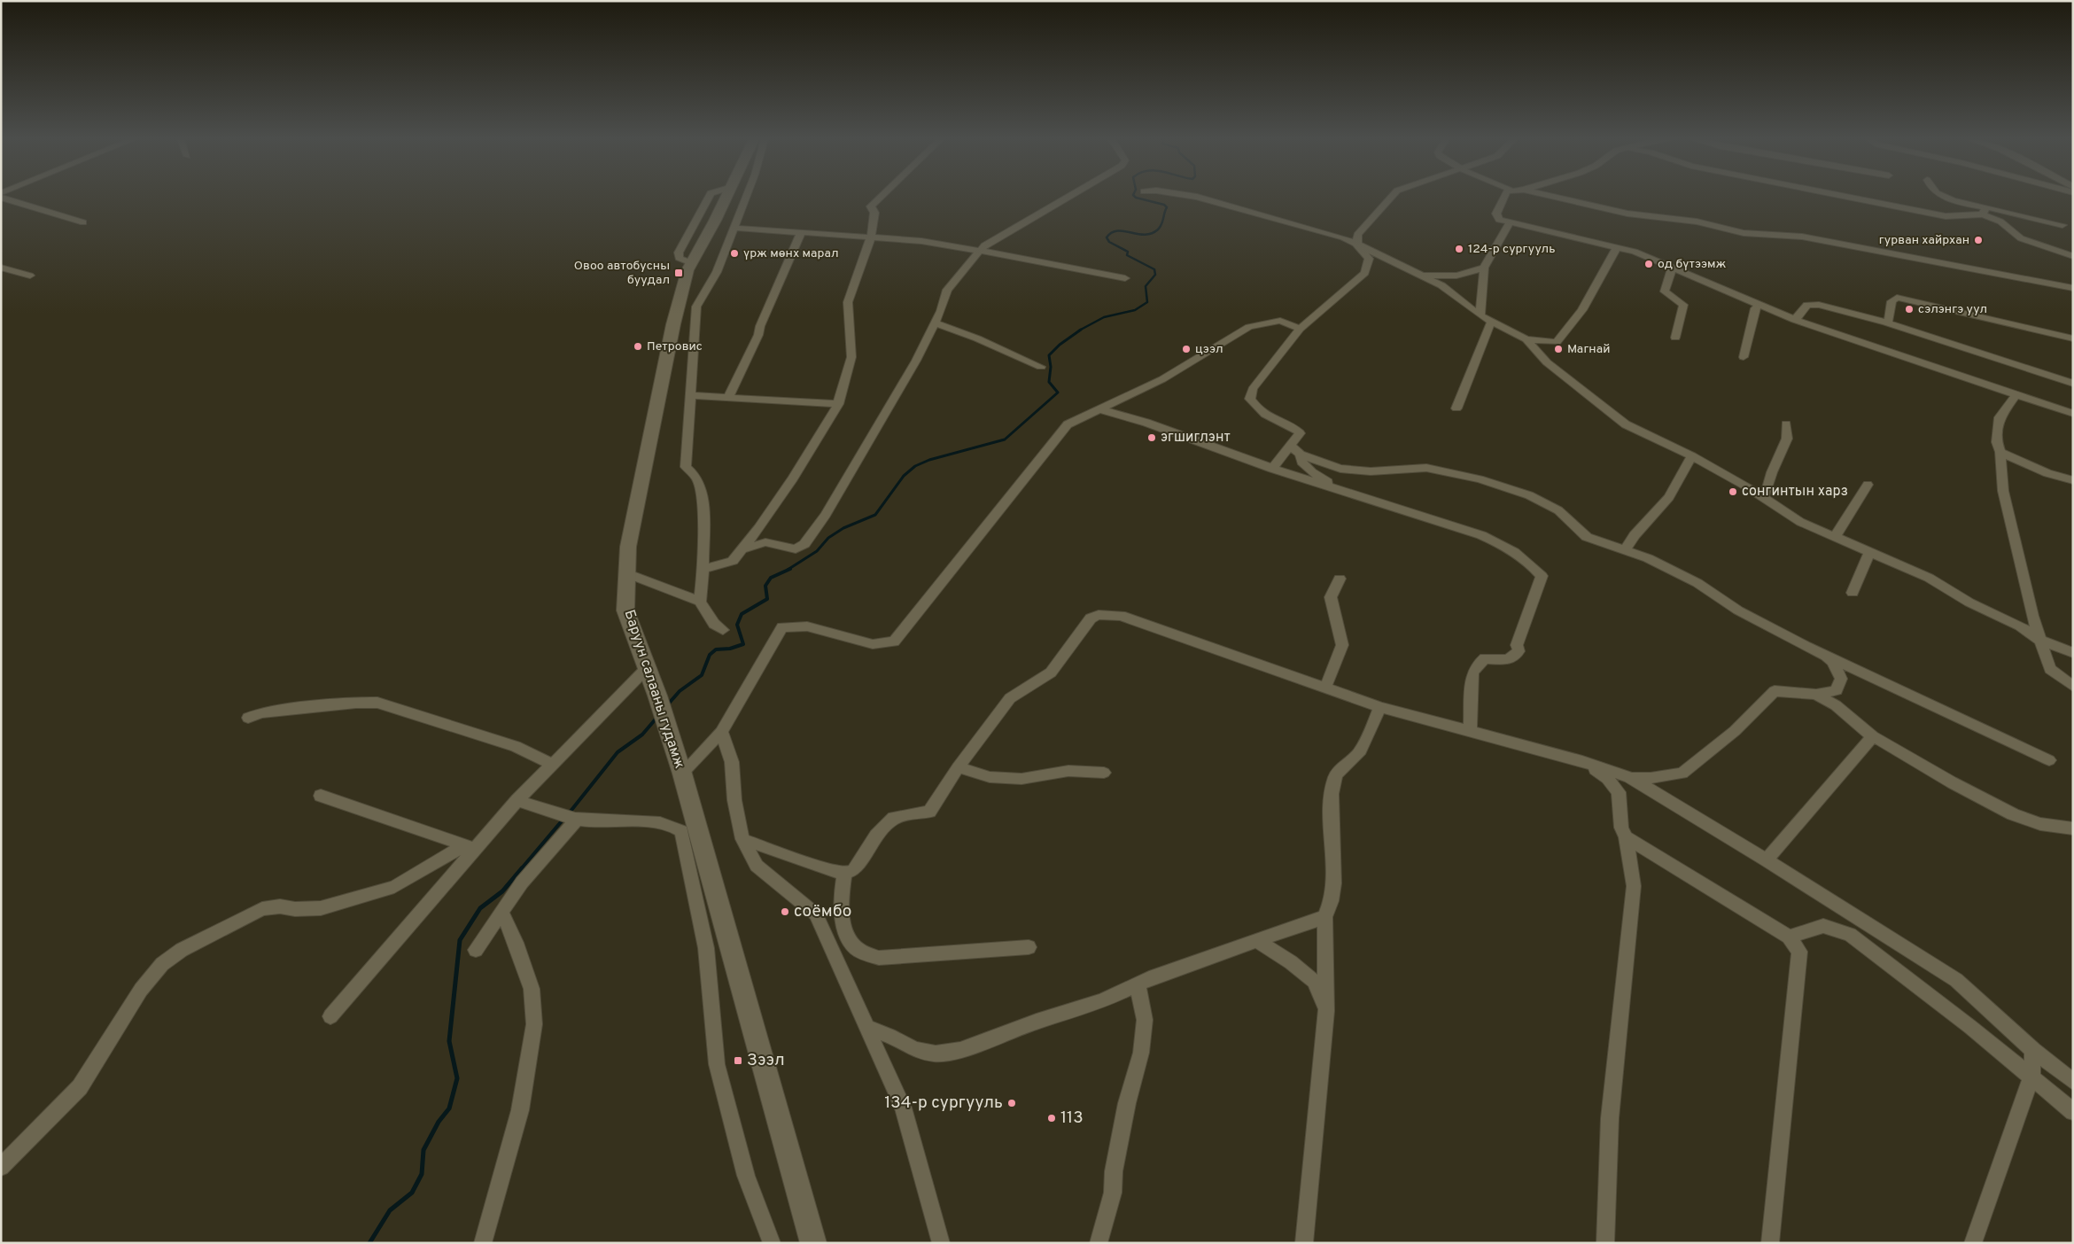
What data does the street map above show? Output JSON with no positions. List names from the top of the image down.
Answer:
{
  "streets": {
    "main road": ["Баруун салааны гудамж"]
  },
  "places": {
    "other": [
      "гурван хайрхан",
      "124-р сургууль",
      "үрж мөнх марал",
      "од бүтээмж",
      "сэлэнгэ уул",
      "Петровис",
      "цээл",
      "Магнай",
      "эгшиглэнт",
      "сонгинтын харз",
      "соёмбо",
      "134-р сургууль",
      "113"
    ],
    "transit": ["Овоо автобусны буудал", "Зээл"]
  }
}
